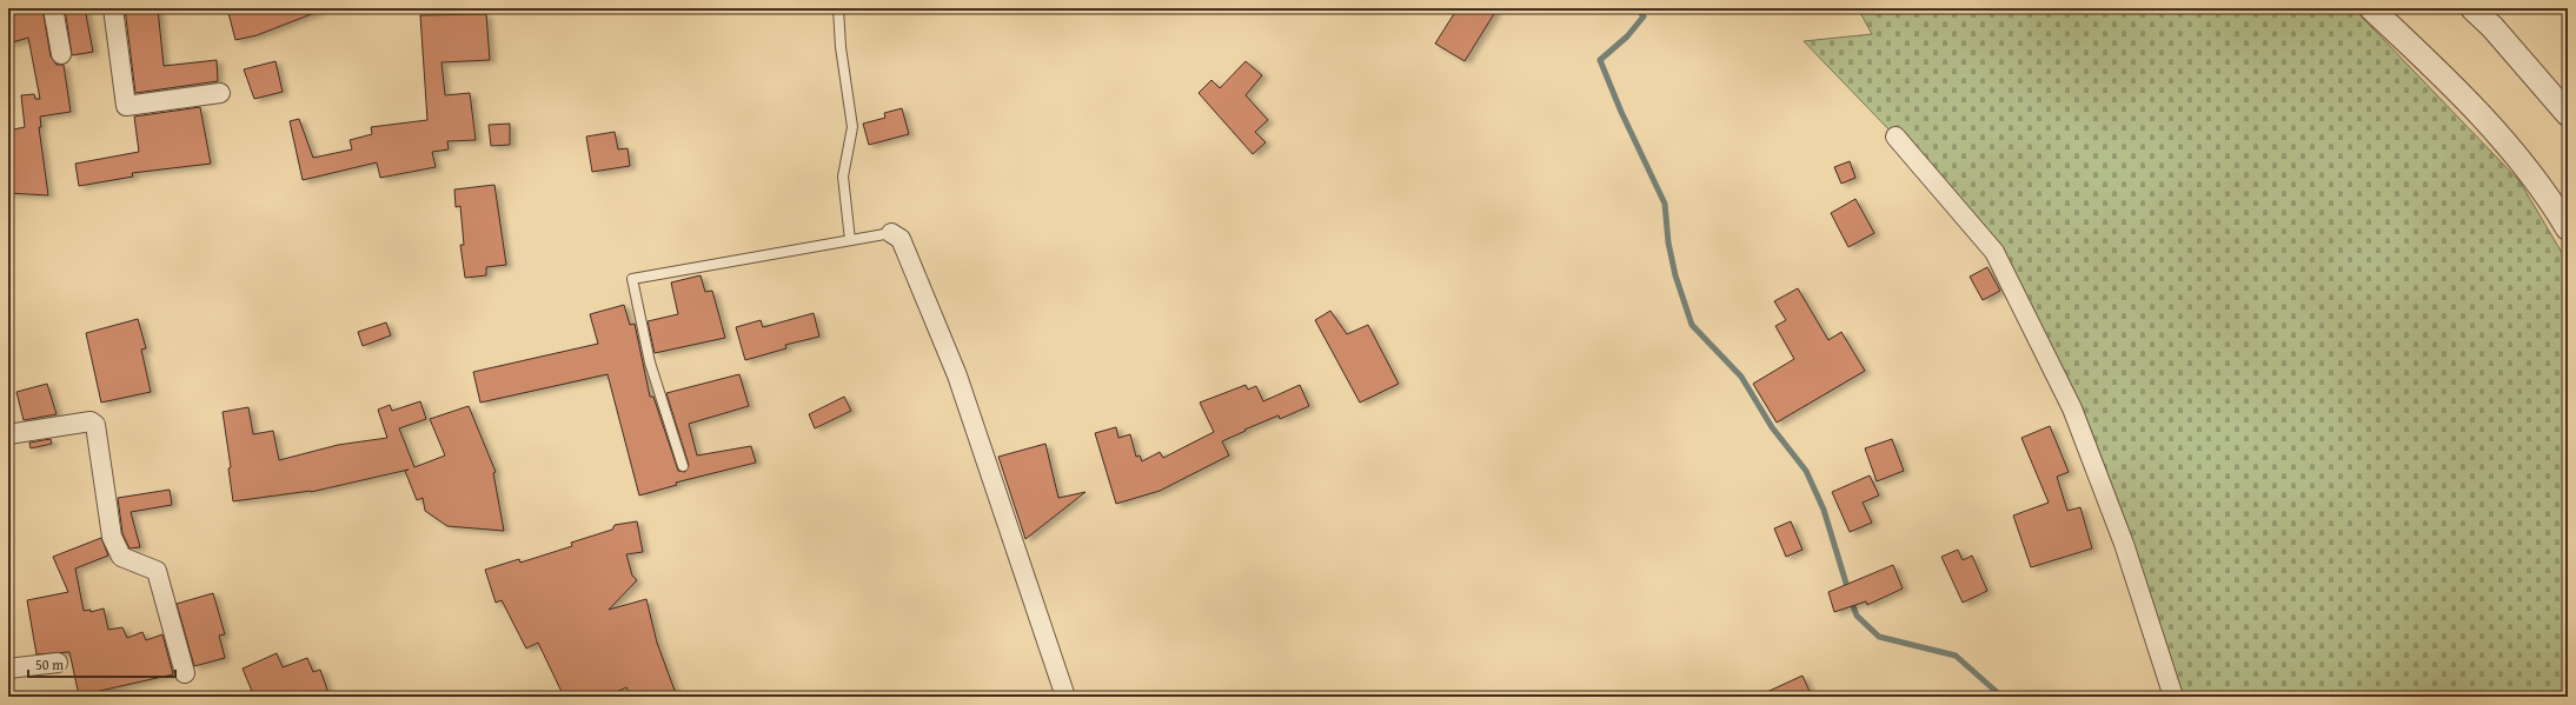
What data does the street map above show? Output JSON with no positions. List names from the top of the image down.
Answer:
{
  "scale_bar": "50 m"
}
